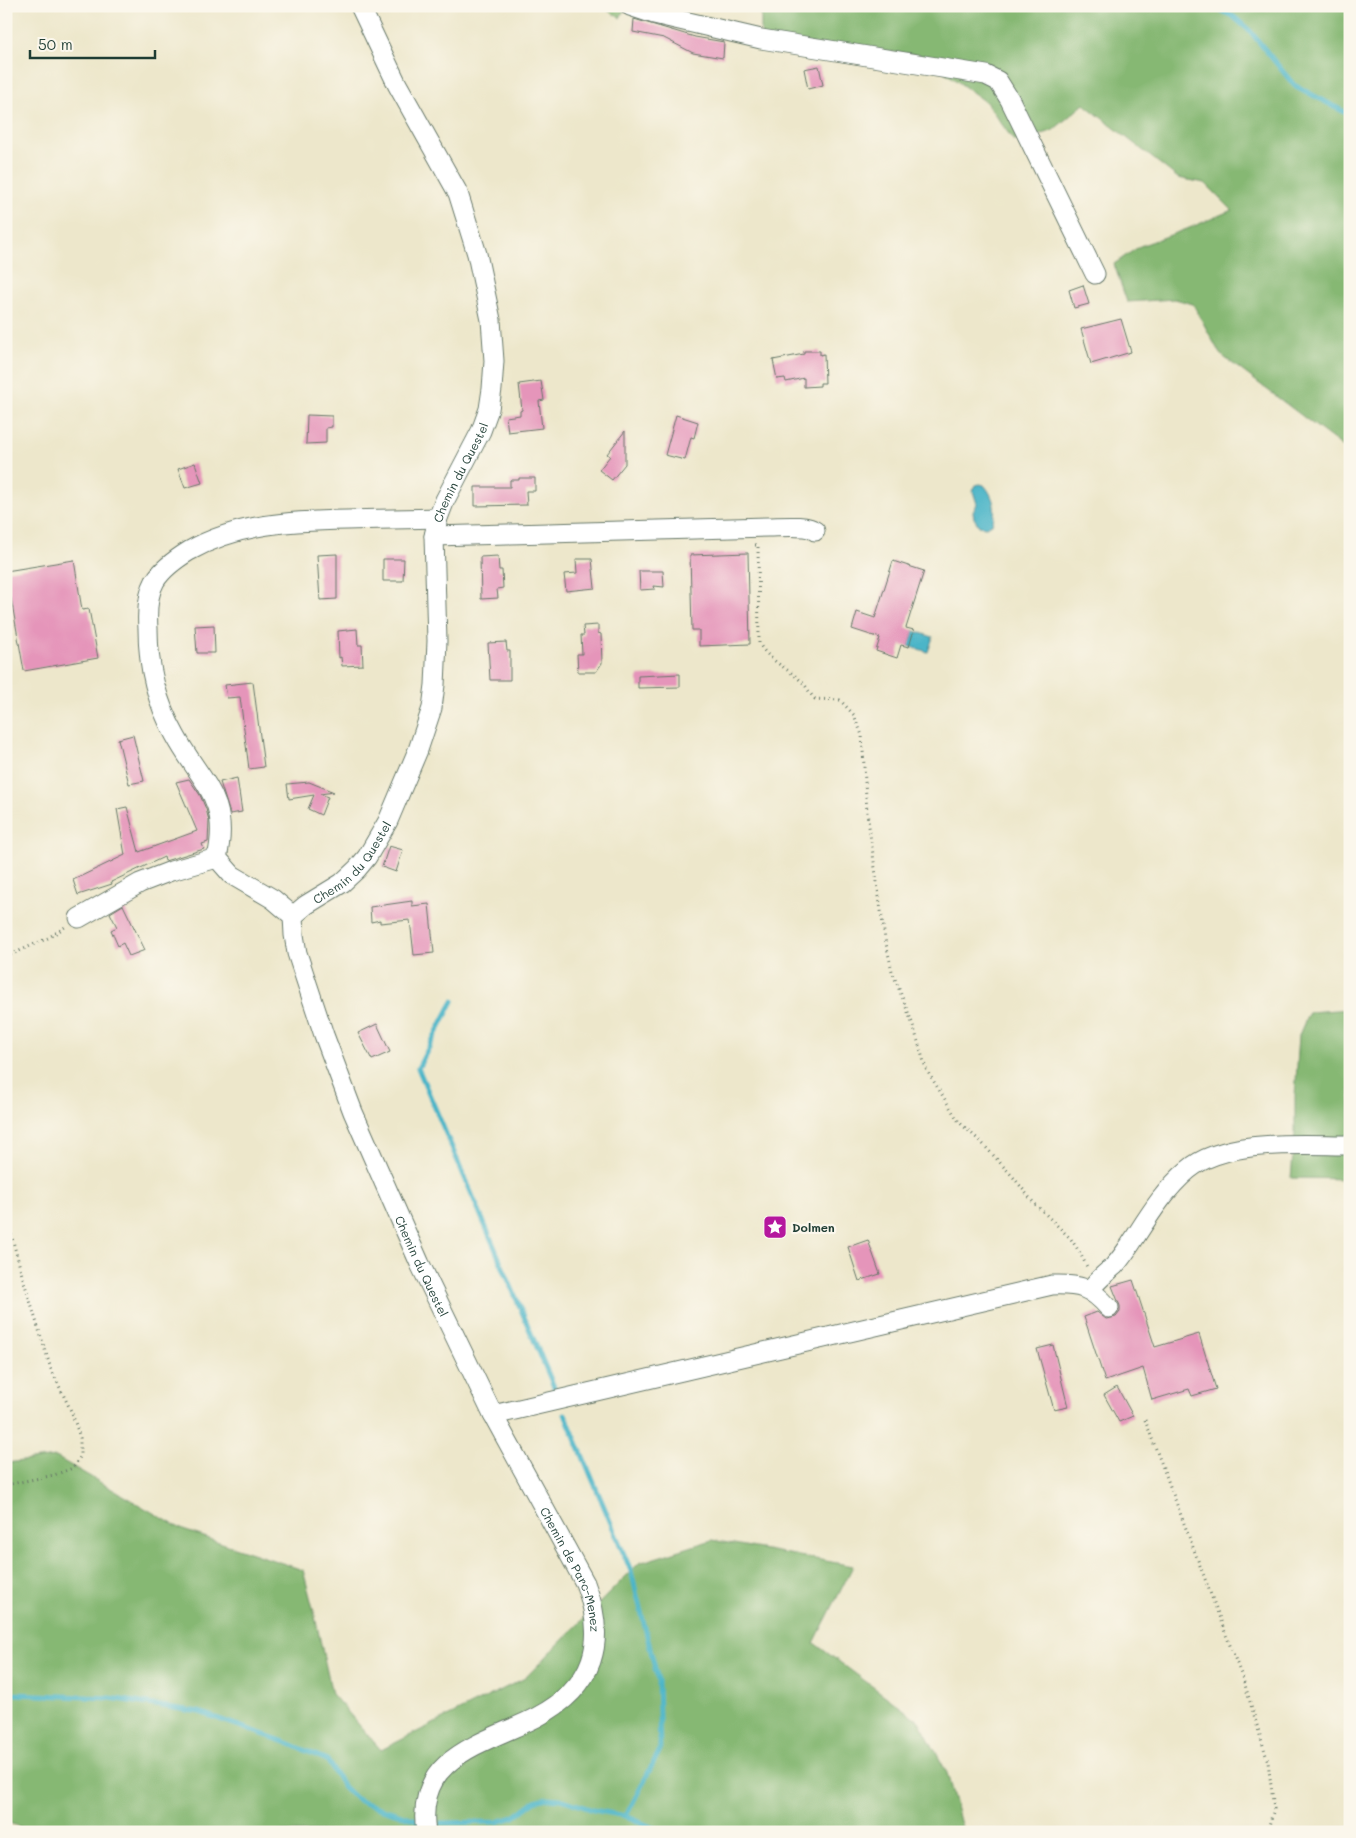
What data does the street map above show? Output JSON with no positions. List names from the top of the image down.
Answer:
{
  "streets": {
    "street": ["Chemin du Questel", "Chemin de Parc-Menez"]
  },
  "crossings": [
    ["Chemin du Questel", "Chemin de Parc-Menez"]
  ],
  "places": {
    "place": ["Dolmen"]
  },
  "scale_bar": "50 m"
}
